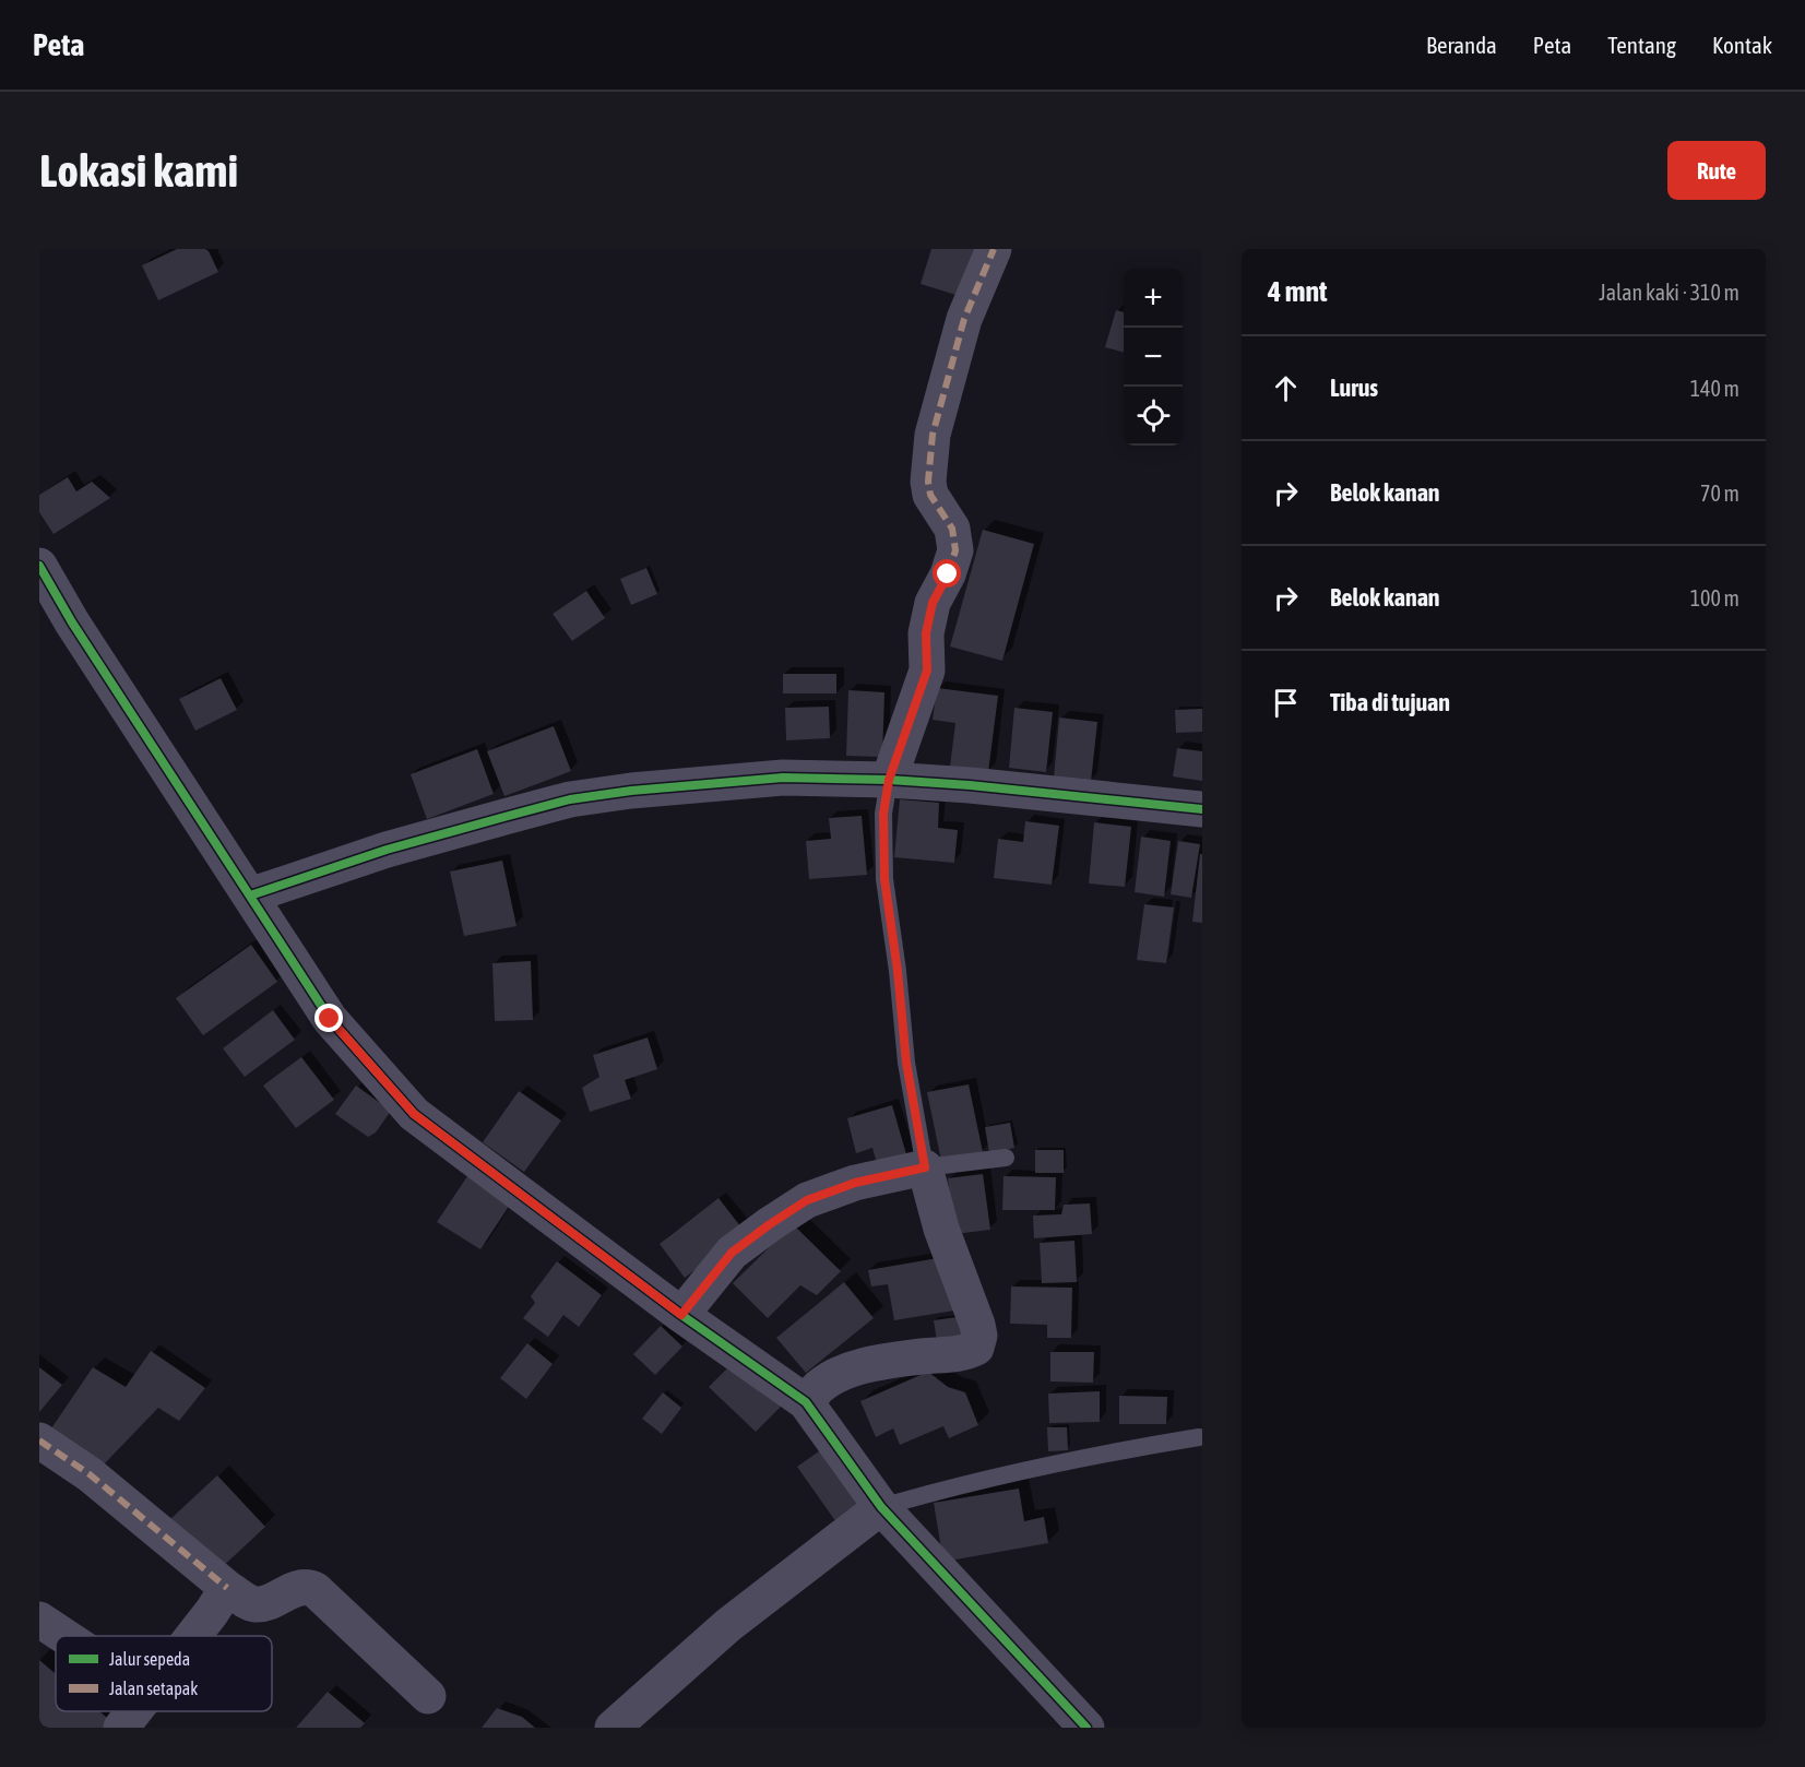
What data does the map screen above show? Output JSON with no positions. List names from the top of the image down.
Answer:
{
  "legend": ["Jalur sepeda", "Jalan setapak"],
  "page": {
    "header": "Peta",
    "nav": [
      "Beranda",
      "Peta",
      "Tentang",
      "Kontak"
    ],
    "buttons": "Rute",
    "title": "Lokasi kami",
    "heading": ["4 mnt", "Jalan kaki · 310 m"],
    "map_buttons": ["+", "−"],
    "list": [
      ["Lurus", "140 m"],
      ["Belok kanan", "70 m"],
      ["Belok kanan", "100 m"],
      "Tiba di tujuan"
    ]
  }
}
